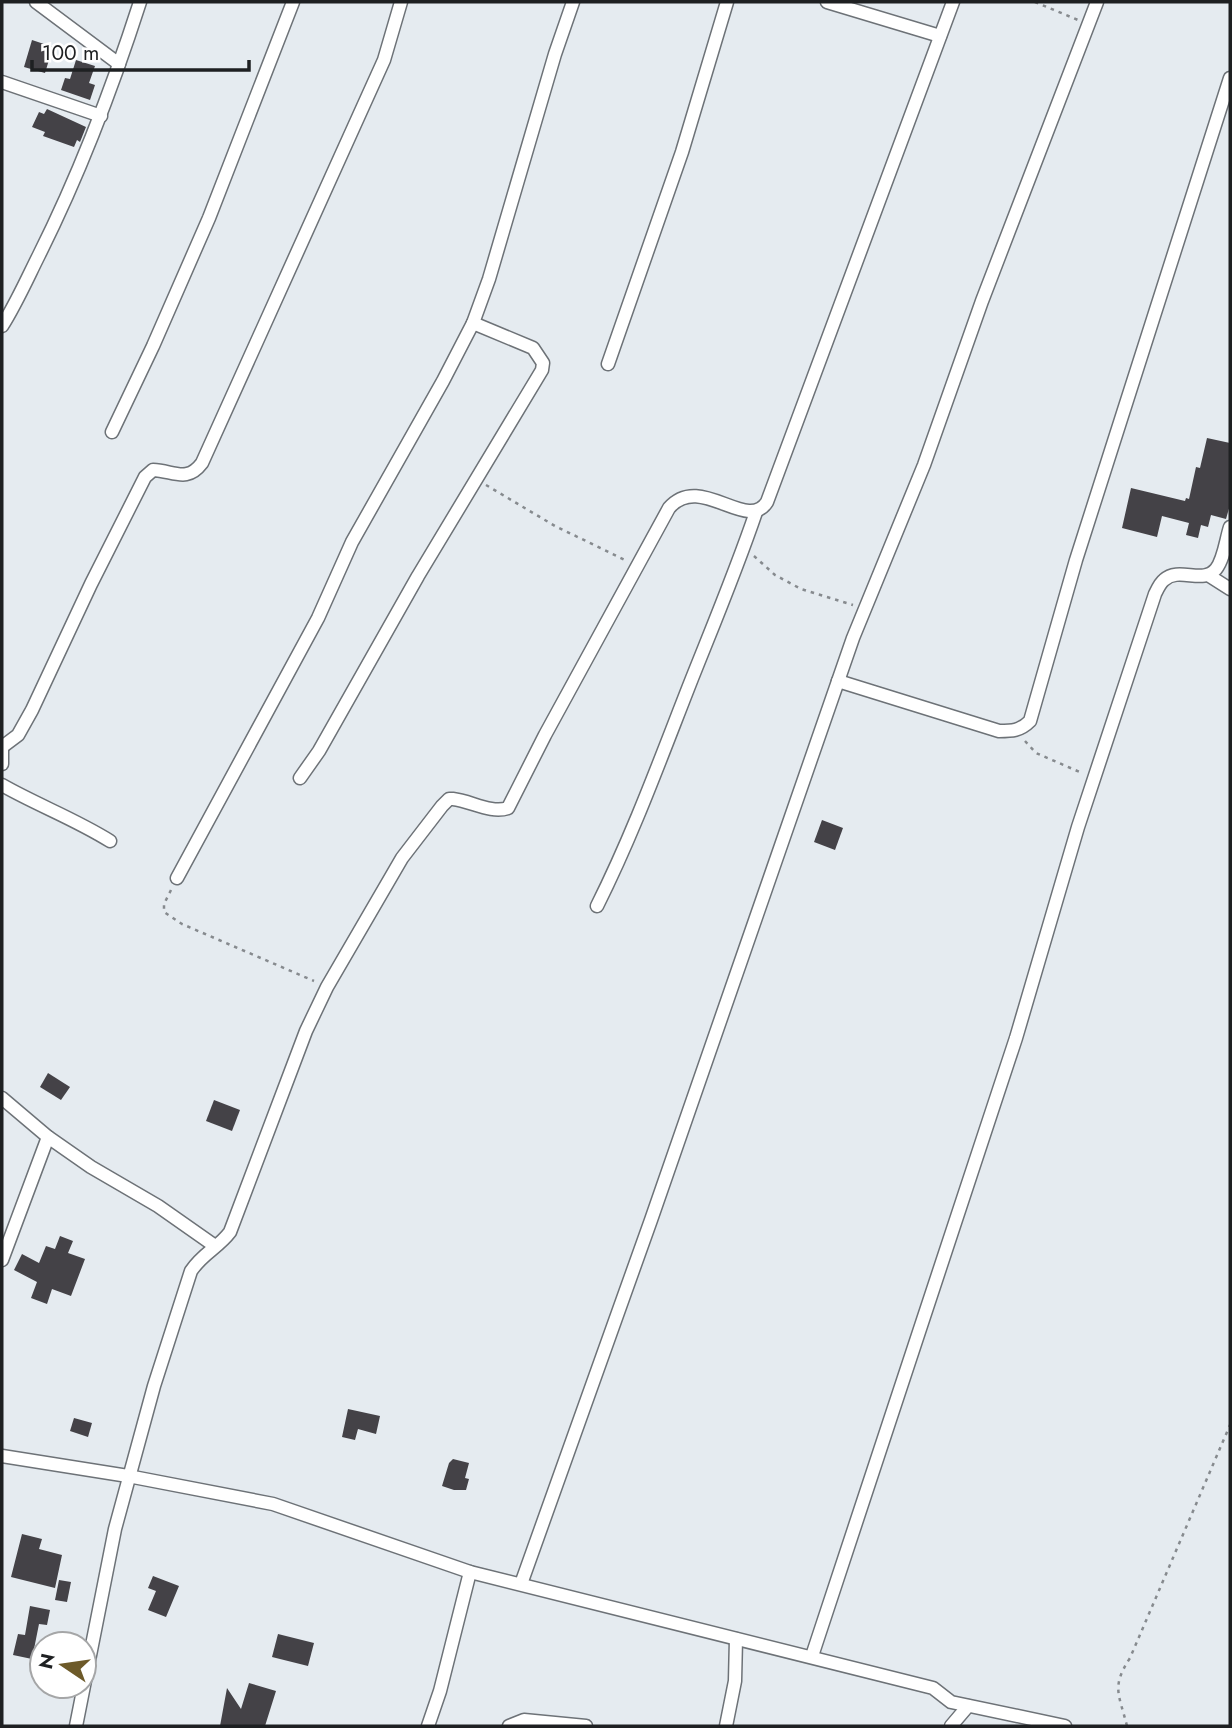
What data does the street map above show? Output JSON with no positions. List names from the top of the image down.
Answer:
{
  "scale_bar": "100 m",
  "north": "left"
}
